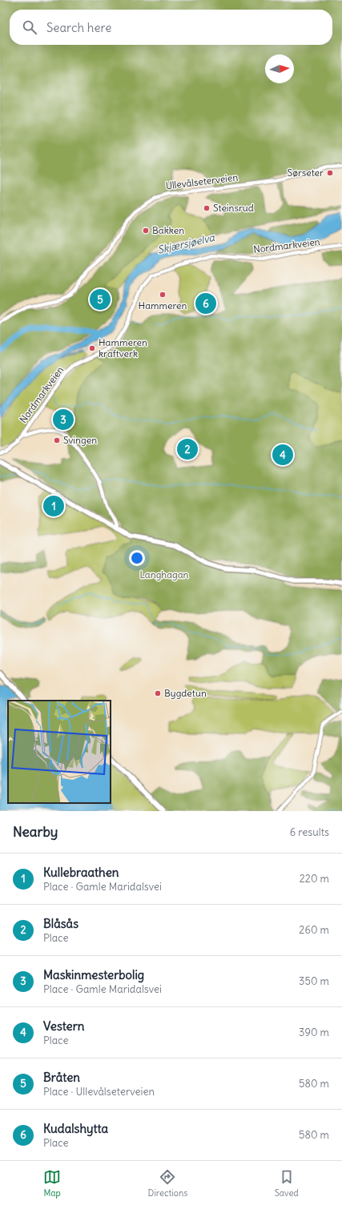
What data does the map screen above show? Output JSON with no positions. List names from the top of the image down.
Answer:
{
  "streets": {
    "street": ["Ullevålseterveien", "Nordmarkveien"]
  },
  "water": ["Skjærsjøelva"],
  "parks": ["Langhagan"],
  "places": [
    "Sørseter",
    "Steinsrud",
    "Bakken",
    "Hammeren",
    "Hammeren kraftverk",
    "Svingen",
    "Bygdetun"
  ],
  "north": "right",
  "page": {
    "search": "Search here",
    "pins": [
      "5",
      "6",
      "3",
      "2",
      "4",
      "1"
    ],
    "heading": ["Nearby", "6 results"],
    "list": [
      {
        "mark": "1",
        "name": "Kullebraathen",
        "note": "Place · Gamle Maridalsvei",
        "value": "220 m"
      },
      {
        "mark": "2",
        "name": "Blåsås",
        "note": "Place",
        "value": "260 m"
      },
      {
        "mark": "3",
        "name": "Maskinmesterbolig",
        "note": "Place · Gamle Maridalsvei",
        "value": "350 m"
      },
      {
        "mark": "4",
        "name": "Vestern",
        "note": "Place",
        "value": "390 m"
      },
      {
        "mark": "5",
        "name": "Bråten",
        "note": "Place · Ullevålseterveien",
        "value": "580 m"
      },
      {
        "mark": "6",
        "name": "Kudalshytta",
        "note": "Place",
        "value": "580 m"
      }
    ],
    "nav": ["Map", "Directions", "Saved"]
  }
}
